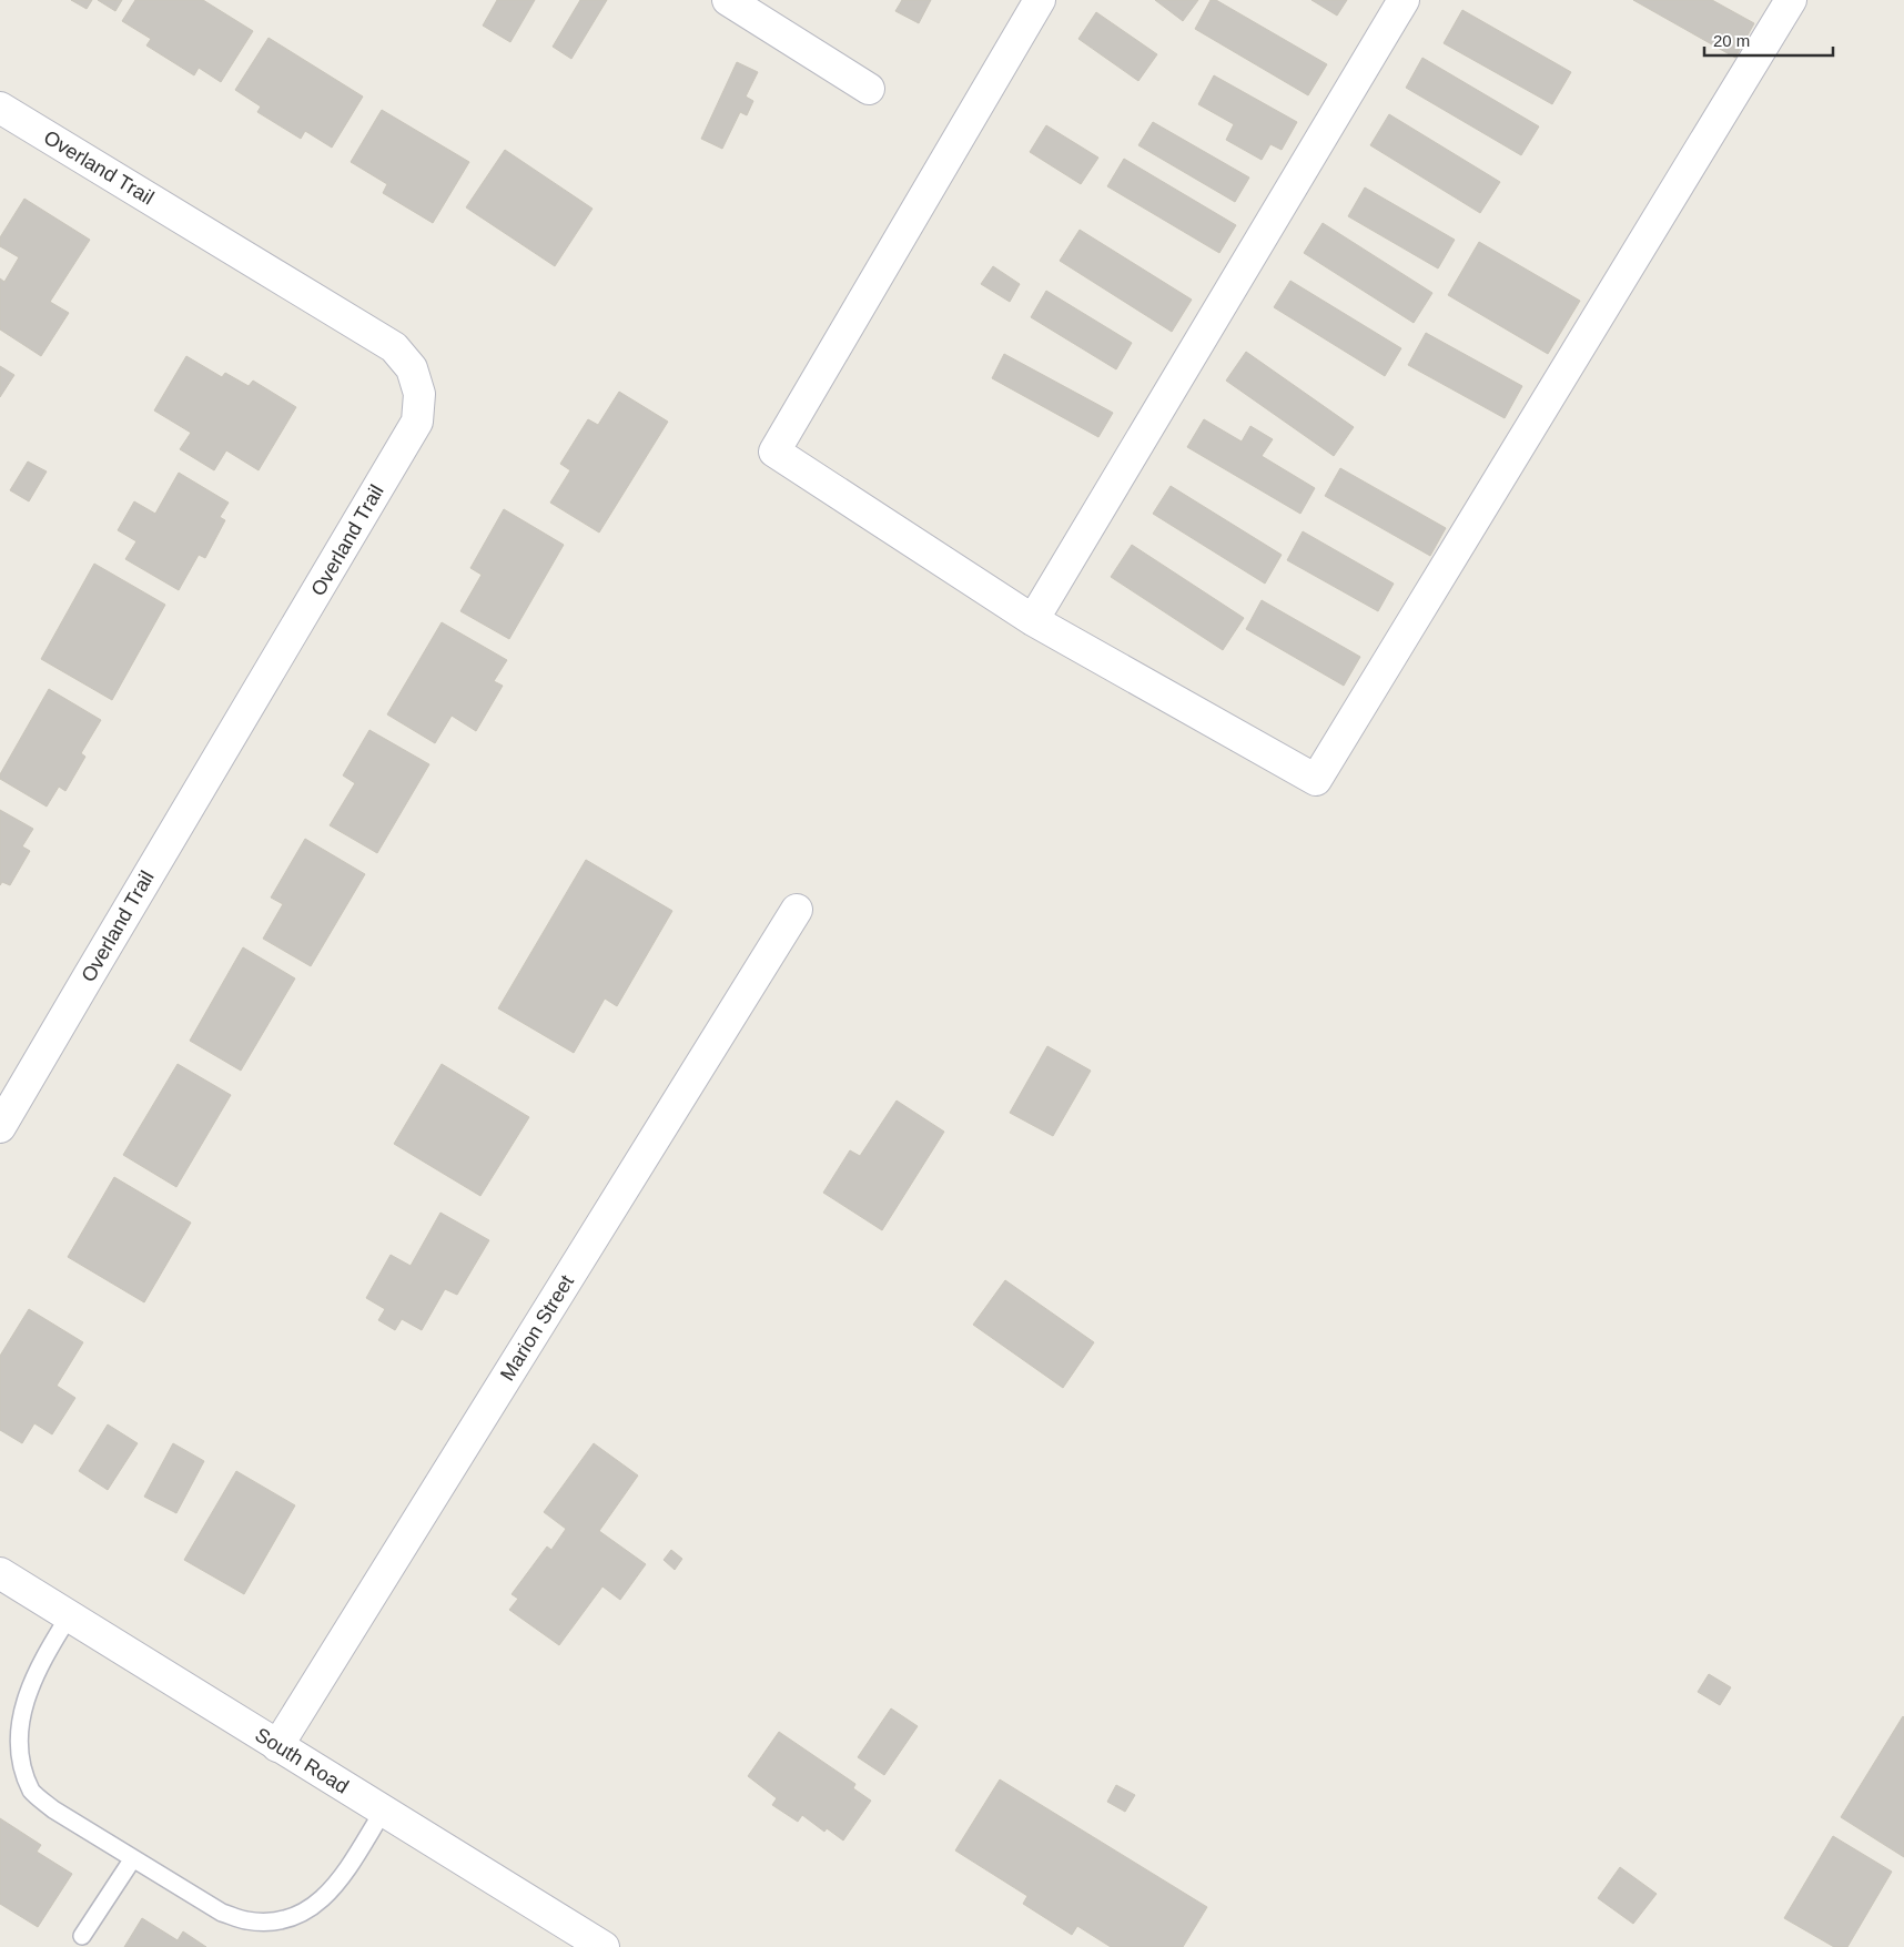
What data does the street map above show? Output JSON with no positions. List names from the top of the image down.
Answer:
{
  "streets": {
    "street": ["Overland Trail", "Marion Street", "South Road"]
  },
  "crossings": [
    ["Marion Street", "South Road"]
  ],
  "scale_bar": "20 m"
}
